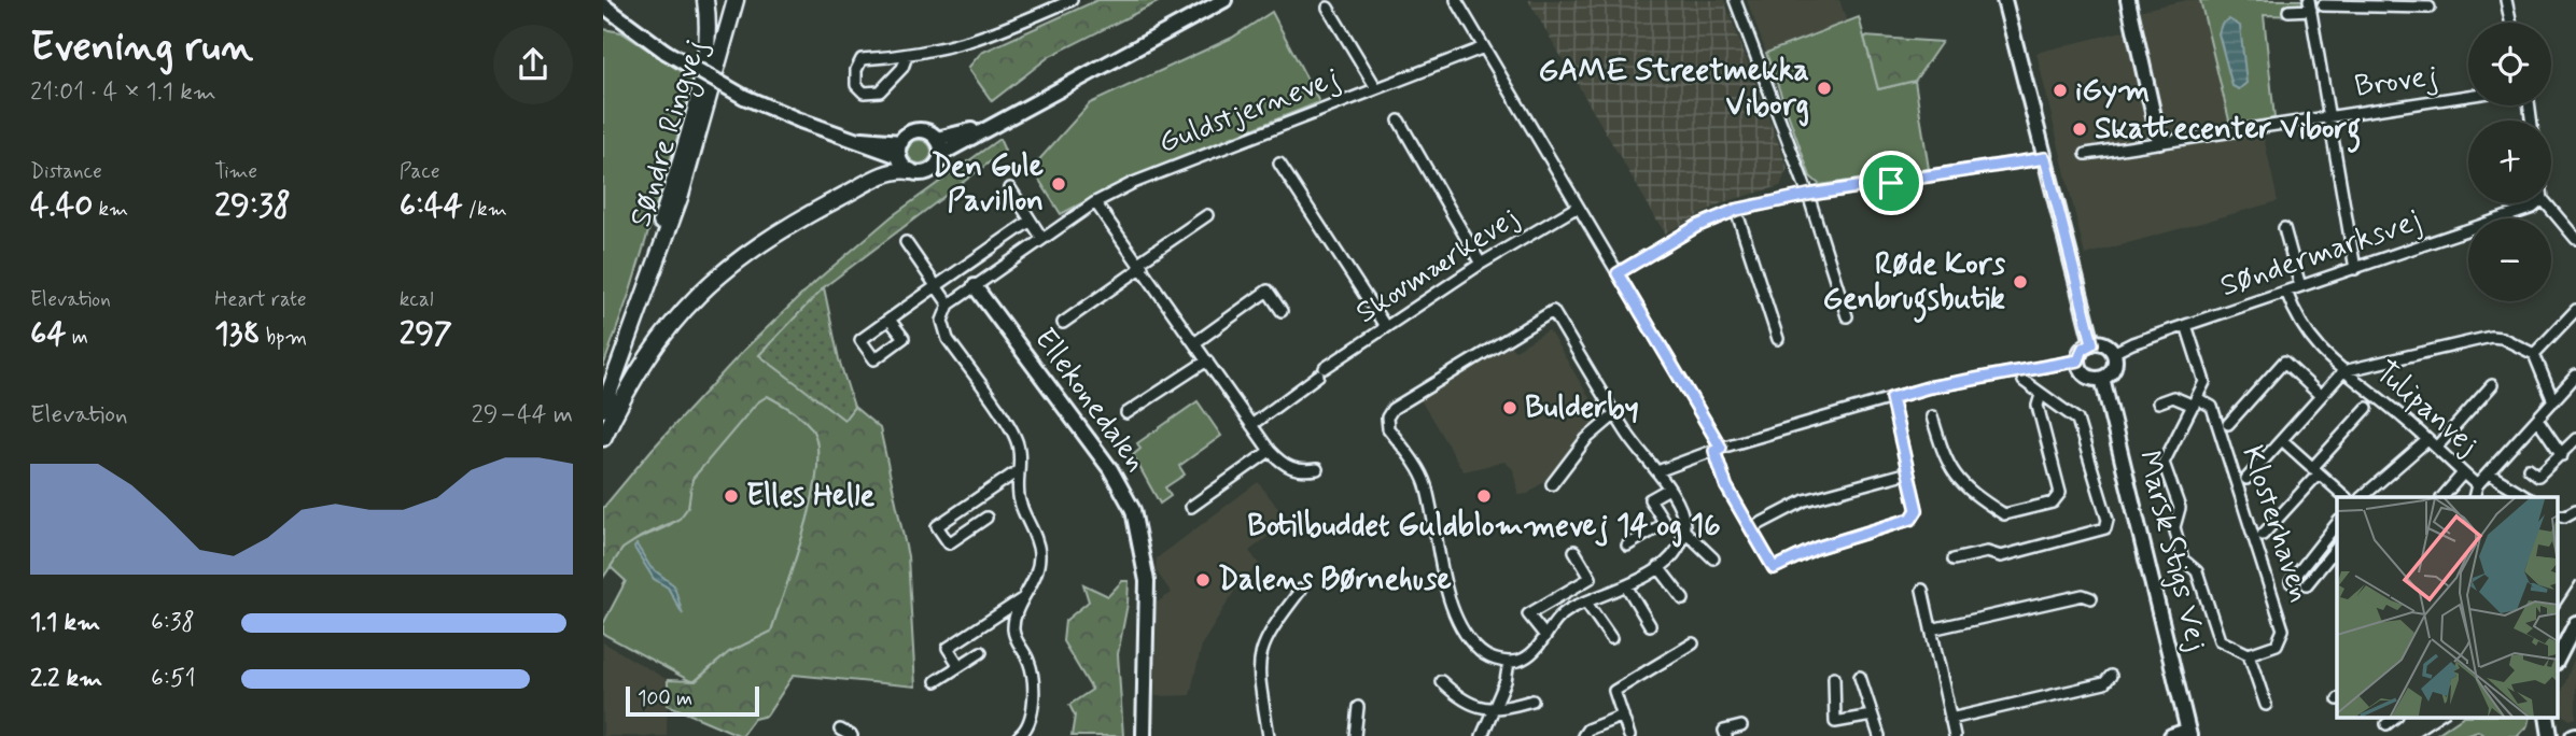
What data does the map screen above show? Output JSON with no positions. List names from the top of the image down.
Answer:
{
  "streets": {
    "main road": ["Søndre Ringvej"],
    "street": [
      "Brovej",
      "Guldstjernevej",
      "Søndermarksvej",
      "Skovmærkevej",
      "Ellekonedalen",
      "Tulipanvej",
      "Klosterhaven",
      "Marsk Stigs Vej"
    ]
  },
  "crossings": [
    ["Guldstjernevej", "Ellekonedalen"],
    ["Søndermarksvej", "Tulipanvej"],
    ["Søndermarksvej", "Marsk Stigs Vej"]
  ],
  "places": [
    "GAME Streetmekka Viborg",
    "iGym",
    "Skattecenter Viborg",
    "Den Gule Pavillon",
    "Røde Kors Genbrugsbutik",
    "Bulderby",
    "Elles Helle",
    "Botilbuddet Guldblommevej 14 og 16",
    "Dalens Børnehuse"
  ],
  "scale_bar": "100 m",
  "page": {
    "heading": ["Evening run", "21:01 · 4 × 1.1 km"],
    "map_buttons": ["+", "−"],
    "stats": [
      ["Distance", "4.40 km"],
      ["Time", "29:38"],
      ["Pace", "6:44 /km"],
      ["Elevation", "64 m"],
      ["Heart rate", "138 bpm"],
      ["kcal", "297"]
    ],
    "chart": ["Elevation", "29–44 m"],
    "list": [
      {
        "name": "1.1 km",
        "note": "6:38"
      },
      {
        "name": "2.2 km",
        "note": "6:51"
      }
    ],
    "scale": "100 m"
  }
}
